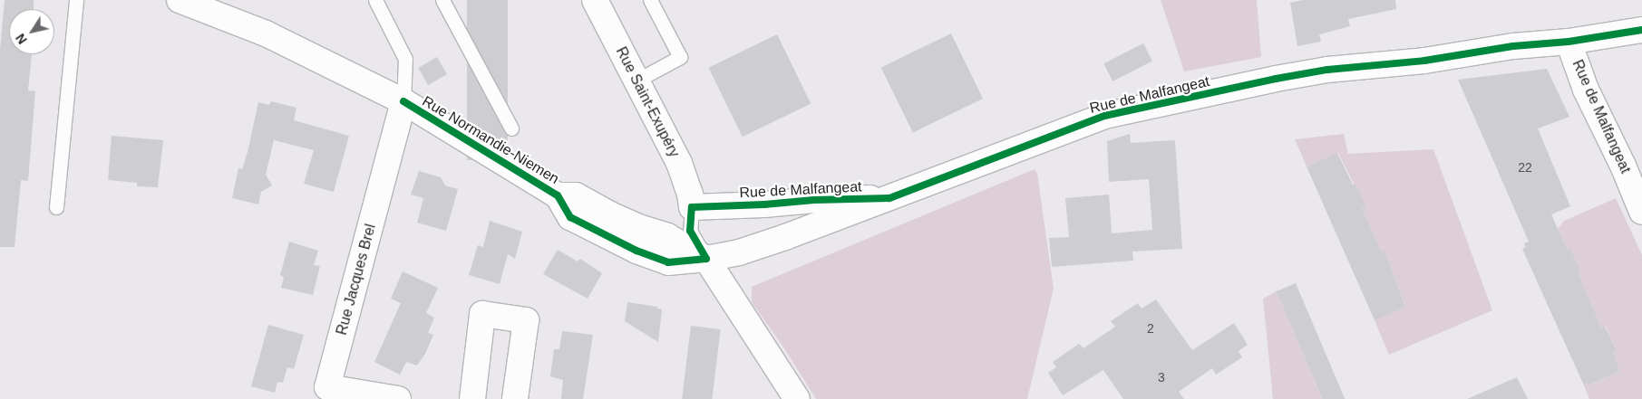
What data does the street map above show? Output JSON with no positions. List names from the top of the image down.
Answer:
{
  "streets": {
    "street": [
      "Rue de Malfangeat",
      "Rue Saint-Exupéry",
      "Rue Normandie-Niemen",
      "Rue Jacques Brel"
    ]
  },
  "crossings": [
    ["Rue de Malfangeat", "Rue Saint-Exupéry"],
    ["Rue de Malfangeat", "Rue Normandie-Niemen"],
    ["Rue Normandie-Niemen", "Rue Jacques Brel"]
  ],
  "house_numbers": ["22", "2", "3"],
  "north": "bottom left"
}
